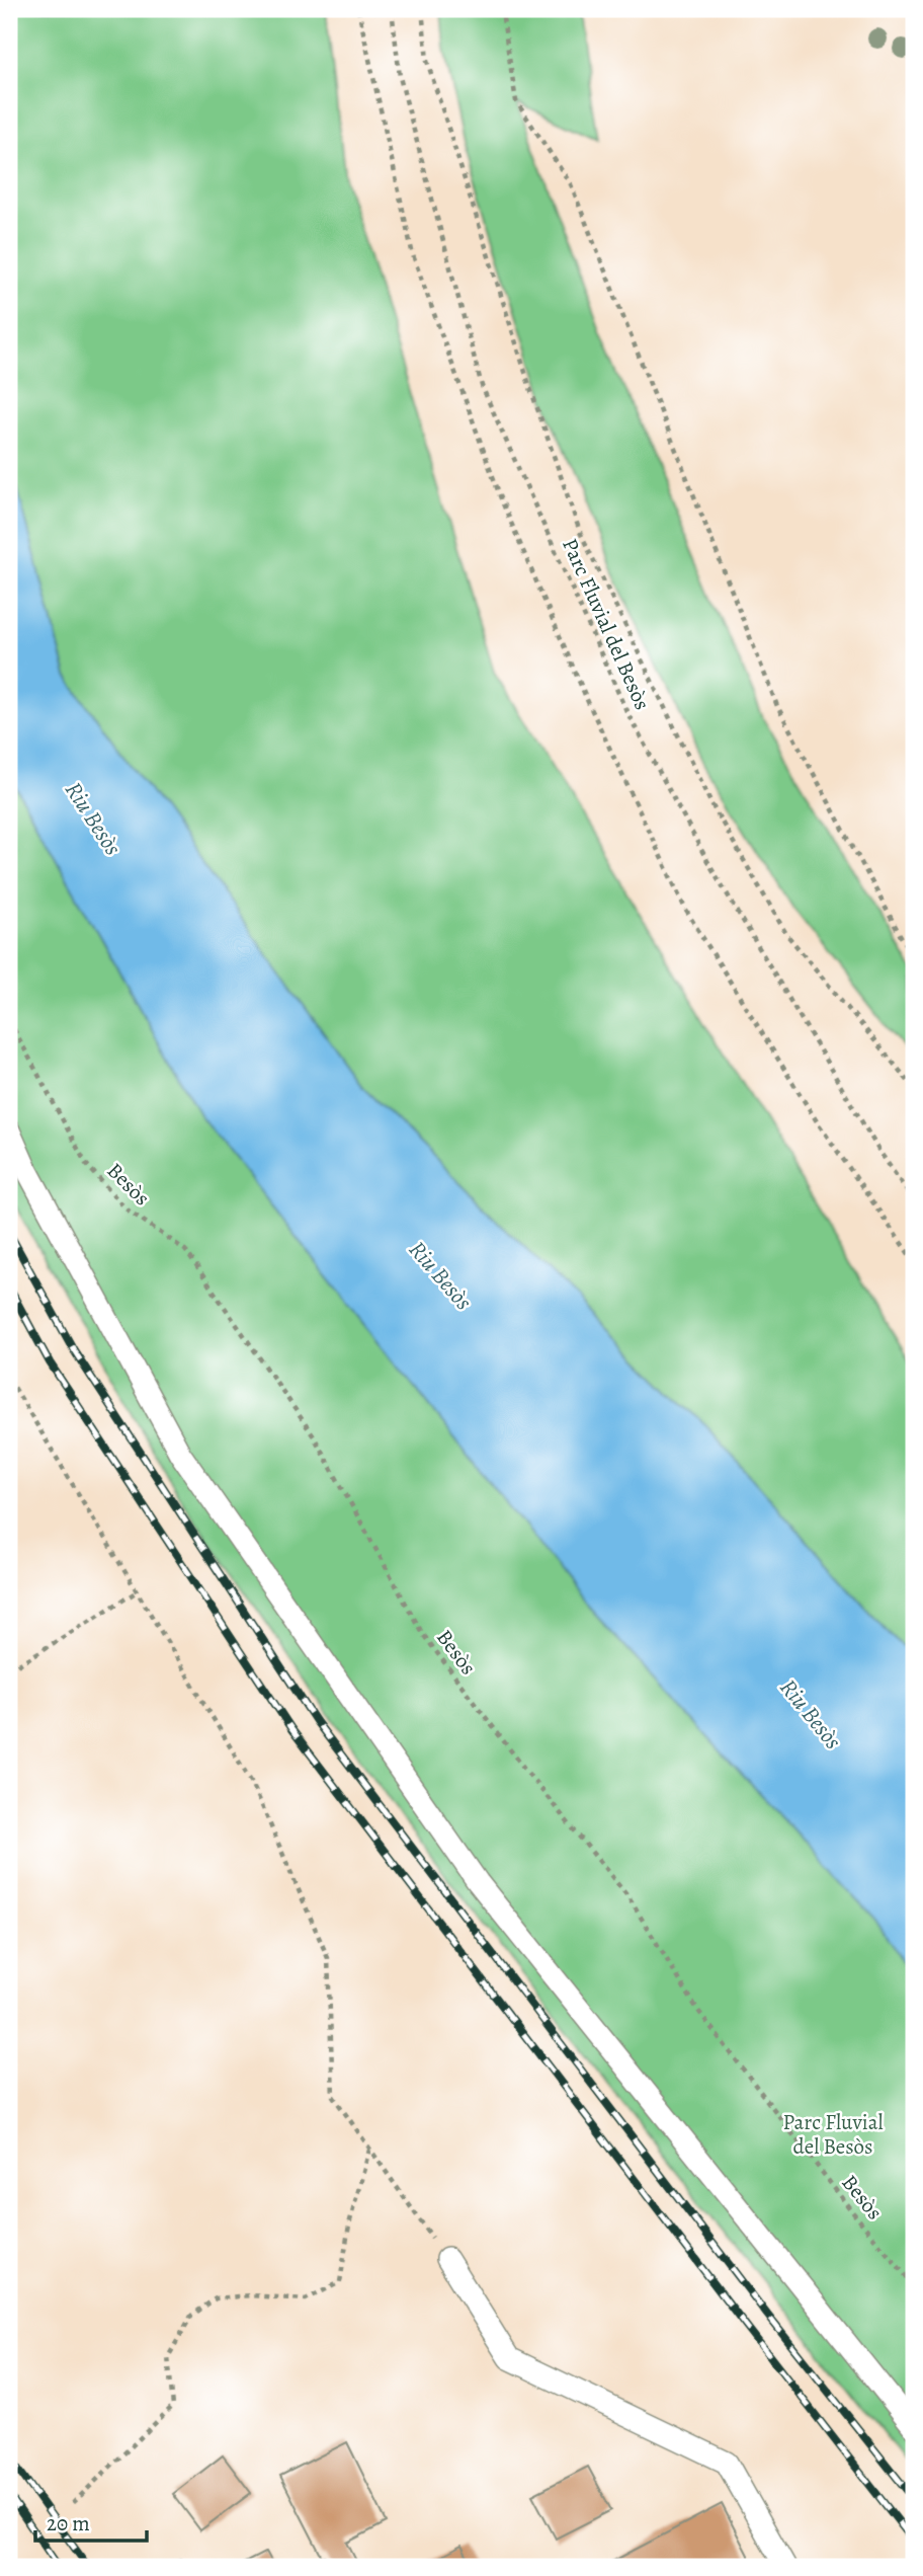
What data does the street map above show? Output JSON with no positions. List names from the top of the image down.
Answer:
{
  "streets": {
    "path": ["Parc Fluvial del Besòs", "Besòs"]
  },
  "water": ["Riu Besòs"],
  "parks": ["Parc Fluvial del Besòs"],
  "scale_bar": "20 m"
}
